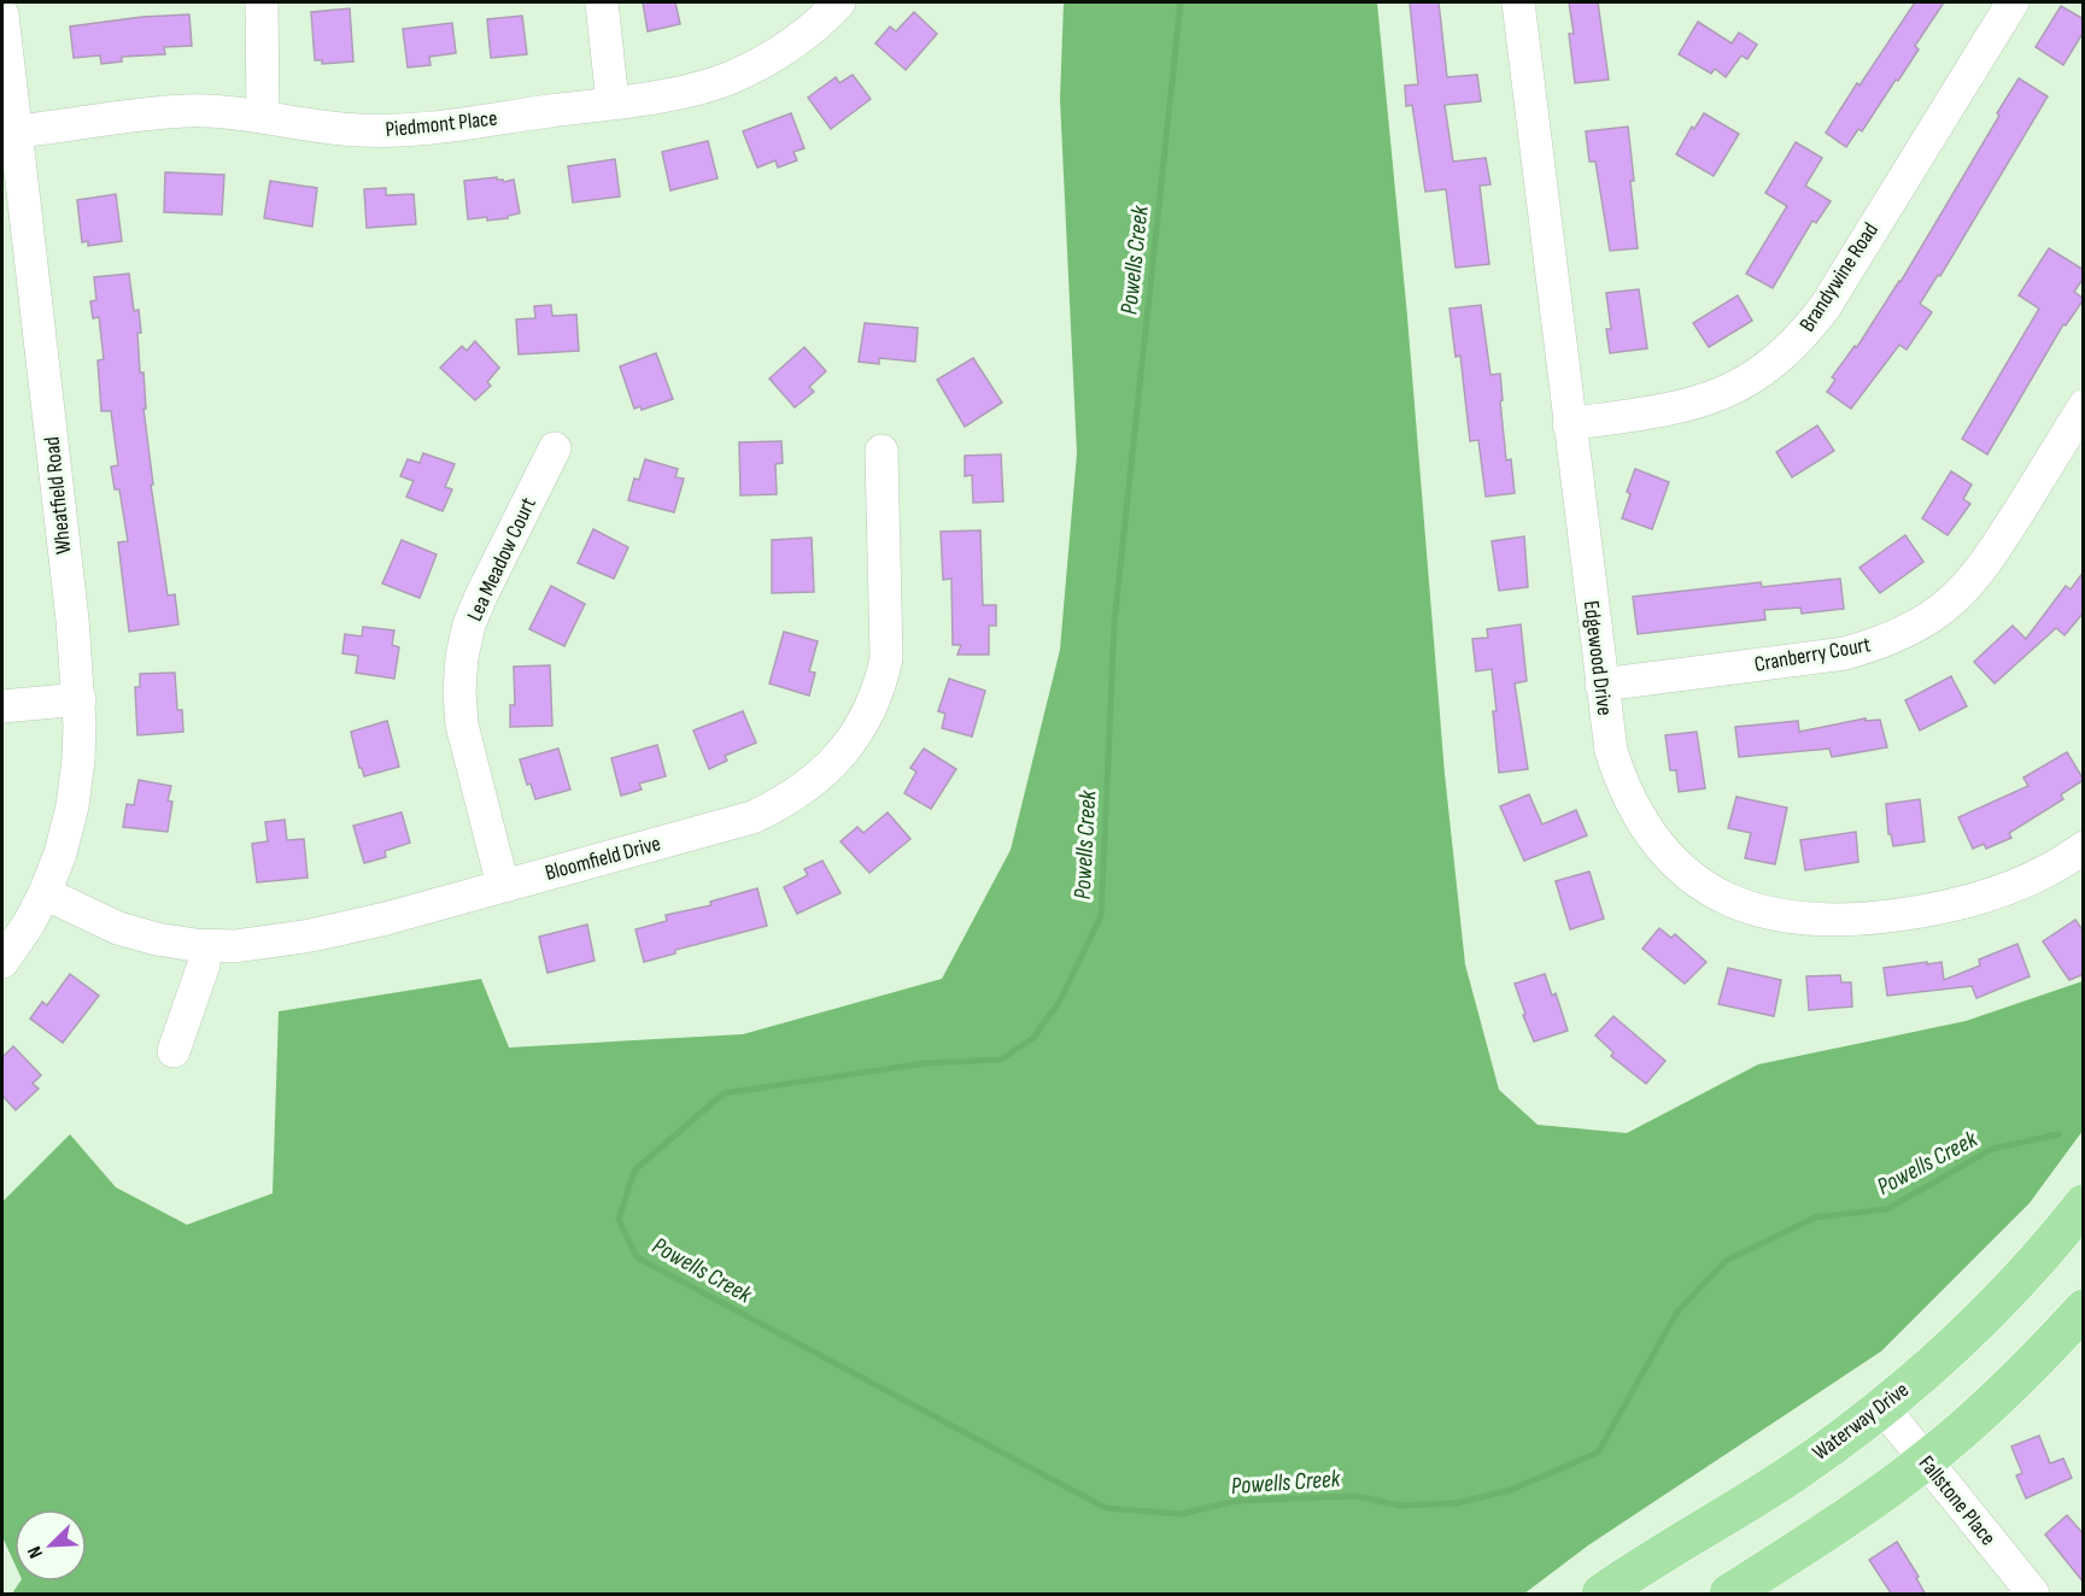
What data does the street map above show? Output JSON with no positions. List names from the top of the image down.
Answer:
{
  "streets": {
    "main road": ["Waterway Drive"],
    "street": [
      "Piedmont Place",
      "Brandywine Road",
      "Wheatfield Road",
      "Lea Meadow Court",
      "Cranberry Court",
      "Edgewood Drive",
      "Bloomfield Drive",
      "Fallstone Place"
    ]
  },
  "crossings": [
    ["Piedmont Place", "Wheatfield Road"],
    ["Brandywine Road", "Edgewood Drive"],
    ["Wheatfield Road", "Bloomfield Drive"],
    ["Lea Meadow Court", "Bloomfield Drive"],
    ["Cranberry Court", "Edgewood Drive"],
    ["Waterway Drive", "Fallstone Place"]
  ],
  "water": ["Powells Creek"],
  "north": "bottom left"
}
